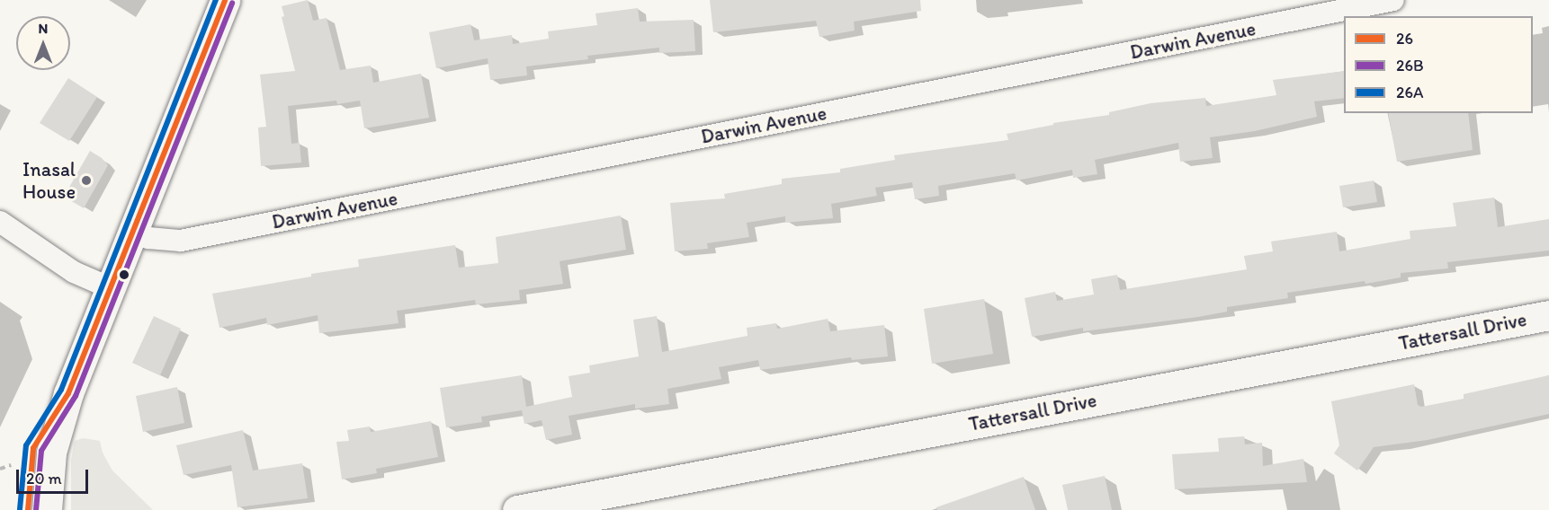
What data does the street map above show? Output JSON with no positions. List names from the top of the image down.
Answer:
{
  "streets": {
    "main road": ["Tattersall Drive"],
    "street": ["Darwin Avenue"]
  },
  "places": ["Inasal House"],
  "lines": ["transit line 26", "transit line 26A", "transit line 26B"],
  "legend": ["26", "26B", "26A"],
  "scale_bar": "20 m",
  "north": "top"
}
